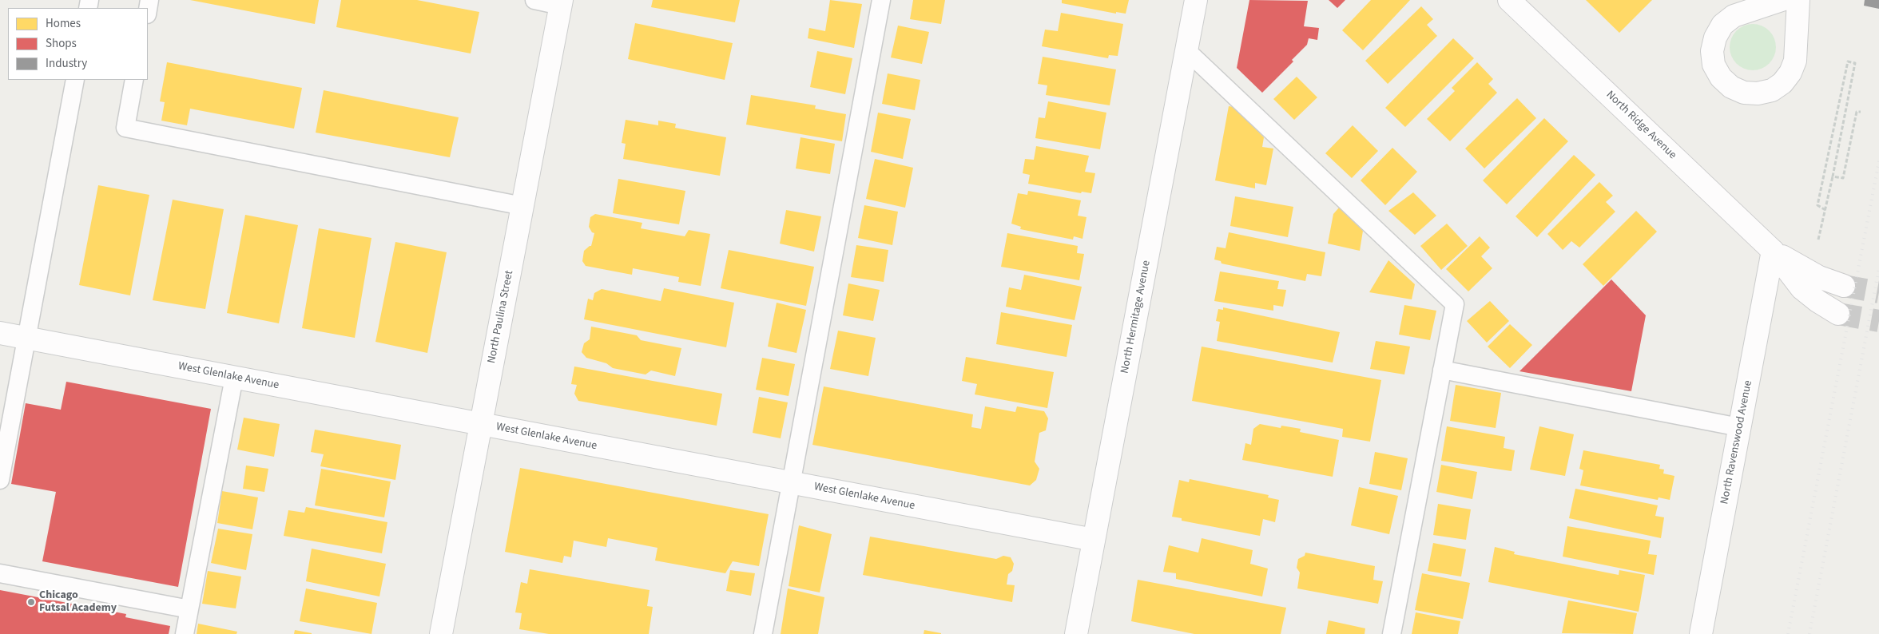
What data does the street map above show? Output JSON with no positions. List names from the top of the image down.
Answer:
{
  "streets": {
    "street": [
      "North Ridge Avenue",
      "North Paulina Street",
      "North Hermitage Avenue",
      "West Glenlake Avenue",
      "North Ravenswood Avenue"
    ]
  },
  "crossings": [
    ["North Ridge Avenue", "North Ravenswood Avenue"],
    ["North Paulina Street", "West Glenlake Avenue"],
    ["North Hermitage Avenue", "West Glenlake Avenue"]
  ],
  "places": ["Chicago Futsal Academy"],
  "legend": ["Homes", "Shops", "Industry"]
}
